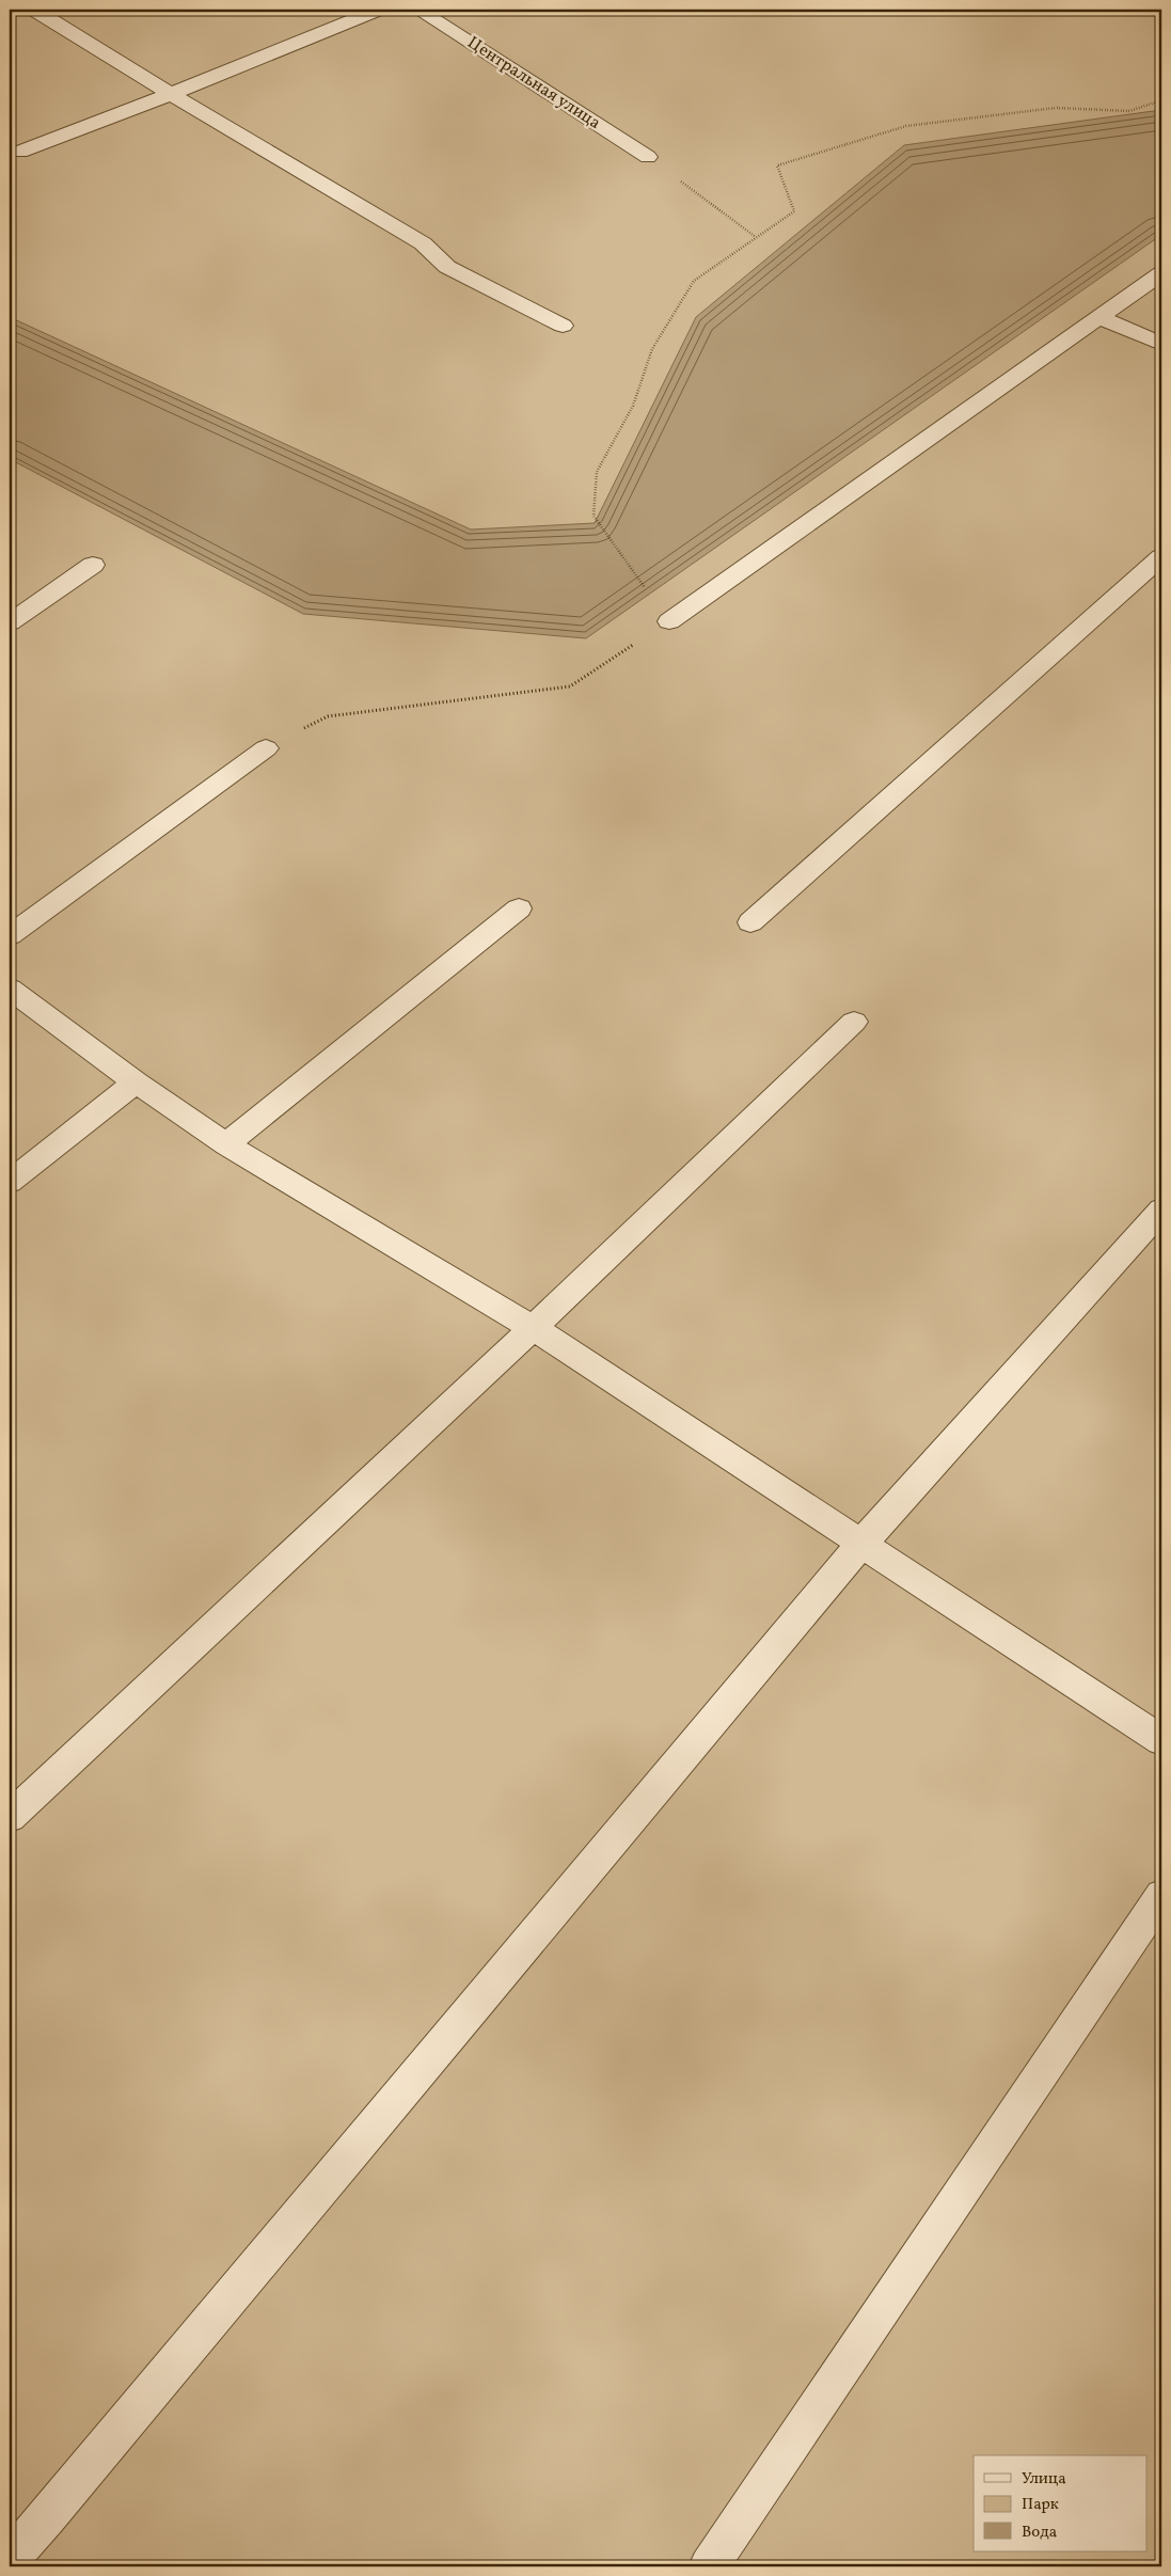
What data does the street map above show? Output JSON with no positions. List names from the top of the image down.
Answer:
{
  "streets": {
    "street": ["Центральная улица"]
  },
  "legend": ["Улица", "Парк", "Вода"]
}
